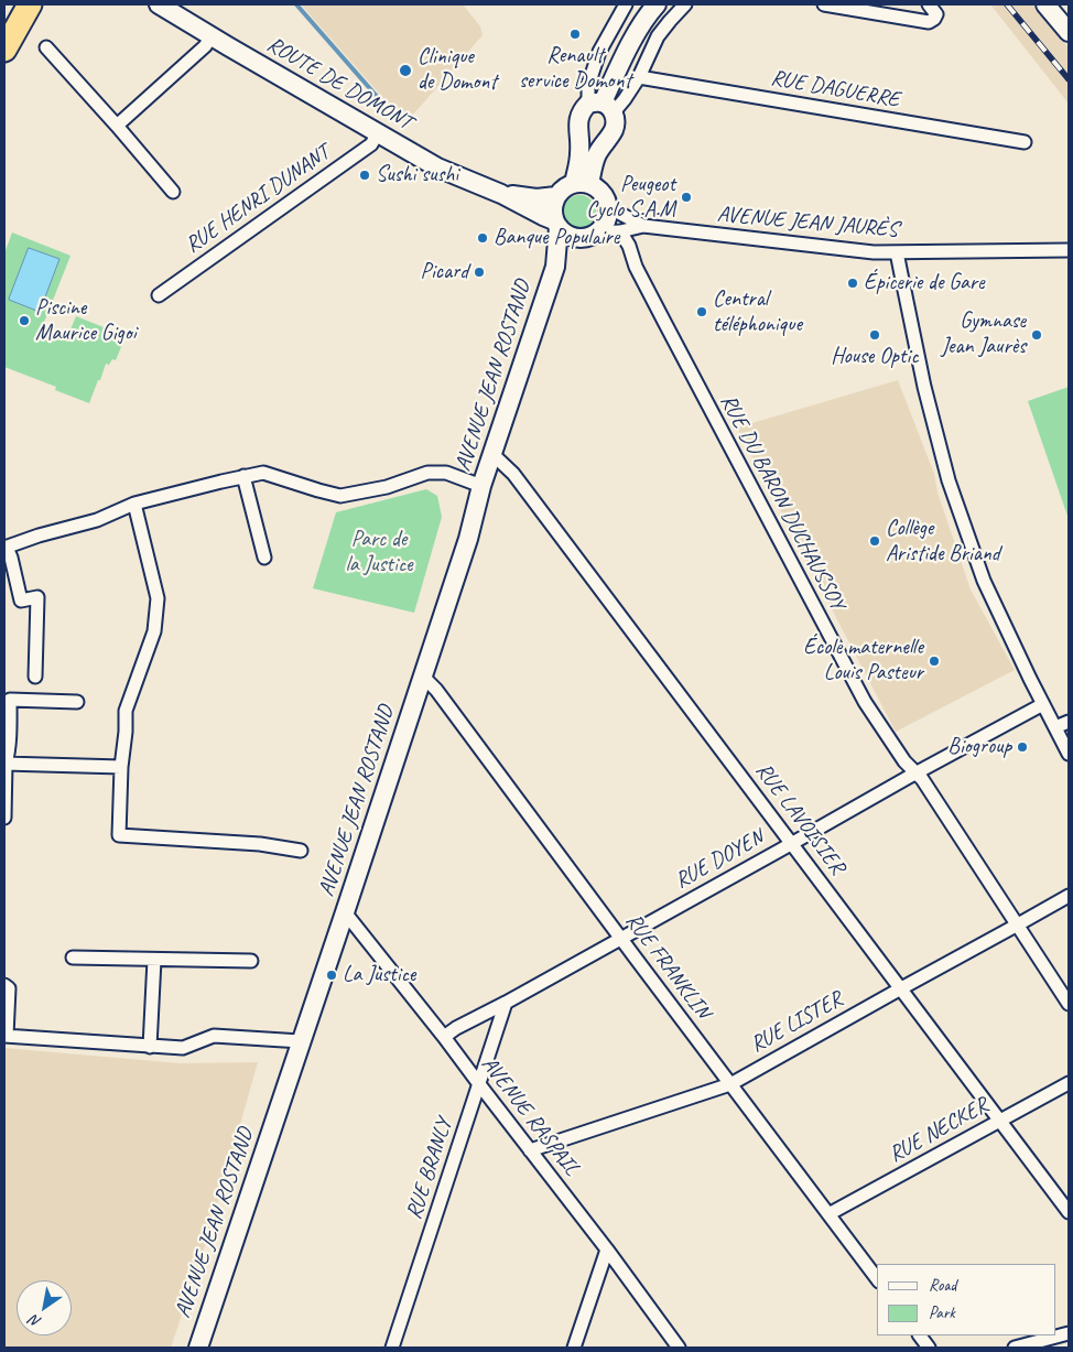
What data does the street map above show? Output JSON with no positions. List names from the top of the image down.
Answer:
{
  "streets": {
    "street": [
      "ROUTE DE DOMONT",
      "RUE DAGUERRE",
      "RUE HENRI DUNANT",
      "AVENUE JEAN JAURÈS",
      "AVENUE JEAN ROSTAND",
      "RUE DU BARON DUCHAUSSOY",
      "RUE LAVOISIER",
      "RUE DOYEN",
      "RUE FRANKLIN",
      "RUE LISTER",
      "AVENUE RASPAIL",
      "RUE NECKER",
      "RUE BRANLY"
    ]
  },
  "crossings": [
    ["ROUTE DE DOMONT", "RUE HENRI DUNANT"],
    ["ROUTE DE DOMONT", "AVENUE JEAN JAURÈS"],
    ["ROUTE DE DOMONT", "AVENUE JEAN ROSTAND"],
    ["AVENUE JEAN JAURÈS", "AVENUE JEAN ROSTAND"],
    ["AVENUE JEAN JAURÈS", "RUE DU BARON DUCHAUSSOY"],
    ["AVENUE JEAN ROSTAND", "RUE LAVOISIER"],
    ["AVENUE JEAN ROSTAND", "RUE FRANKLIN"],
    ["AVENUE JEAN ROSTAND", "AVENUE RASPAIL"],
    ["RUE DU BARON DUCHAUSSOY", "RUE DOYEN"],
    ["RUE DU BARON DUCHAUSSOY", "RUE LISTER"],
    ["RUE LAVOISIER", "RUE DOYEN"],
    ["RUE LAVOISIER", "RUE LISTER"],
    ["RUE LAVOISIER", "RUE NECKER"],
    ["RUE DOYEN", "RUE FRANKLIN"],
    ["RUE DOYEN", "AVENUE RASPAIL"],
    ["RUE DOYEN", "RUE BRANLY"],
    ["RUE FRANKLIN", "RUE LISTER"],
    ["RUE FRANKLIN", "RUE NECKER"],
    ["RUE LISTER", "AVENUE RASPAIL"],
    ["AVENUE RASPAIL", "RUE BRANLY"]
  ],
  "parks": ["Parc de la Justice"],
  "places": [
    "Renault service Domont",
    "Clinique de Domont",
    "Sushi sushi",
    "Peugeot Cyclo S.A.M",
    "Banque Populaire",
    "Picard",
    "Épicerie de Gare",
    "Central téléphonique",
    "Piscine Maurice Gigoi",
    "House Optic",
    "Gymnase Jean Jaurès",
    "Collège Aristide Briand",
    "École maternelle Louis Pasteur",
    "Biogroup",
    "La Justice"
  ],
  "legend": ["Road", "Park"],
  "north": "bottom left"
}
